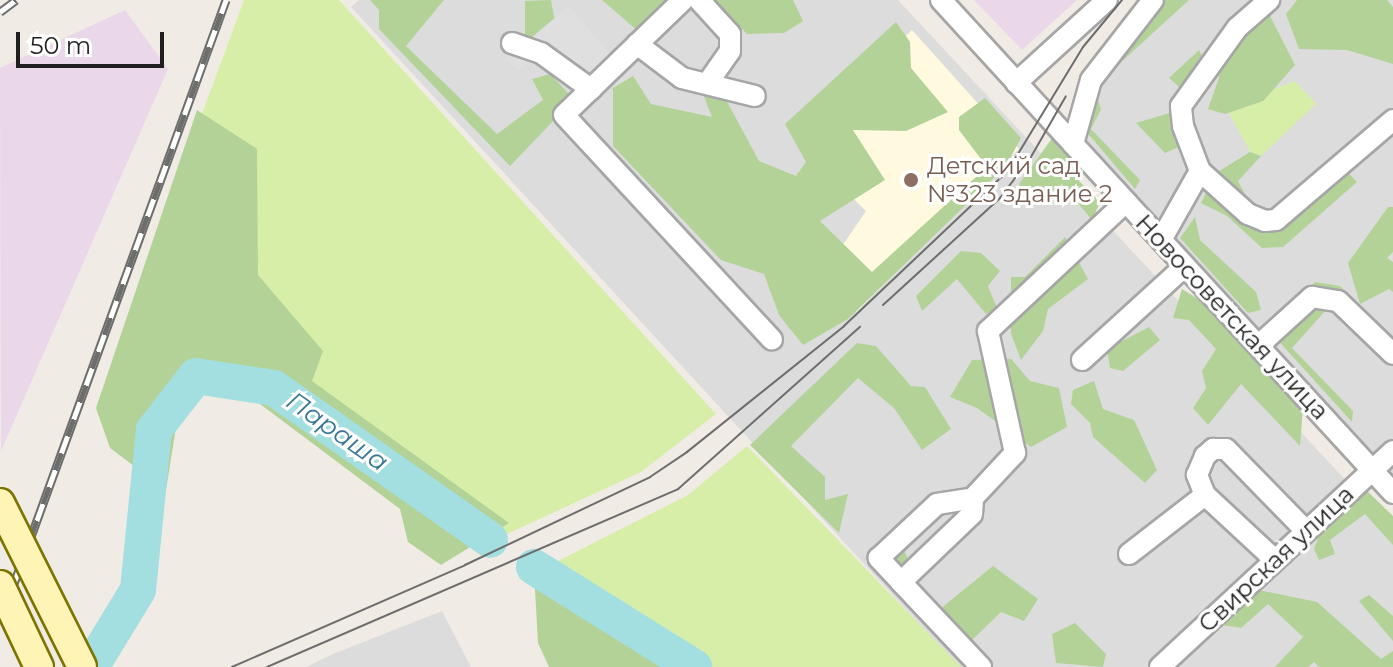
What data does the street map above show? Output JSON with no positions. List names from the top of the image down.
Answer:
{
  "streets": {
    "street": ["Новосоветская улица", "Свирская улица"]
  },
  "crossings": [
    ["Новосоветская улица", "Свирская улица"]
  ],
  "water": ["Параша"],
  "places": ["Детский сад №323 здание 2"],
  "scale_bar": "50 m"
}
